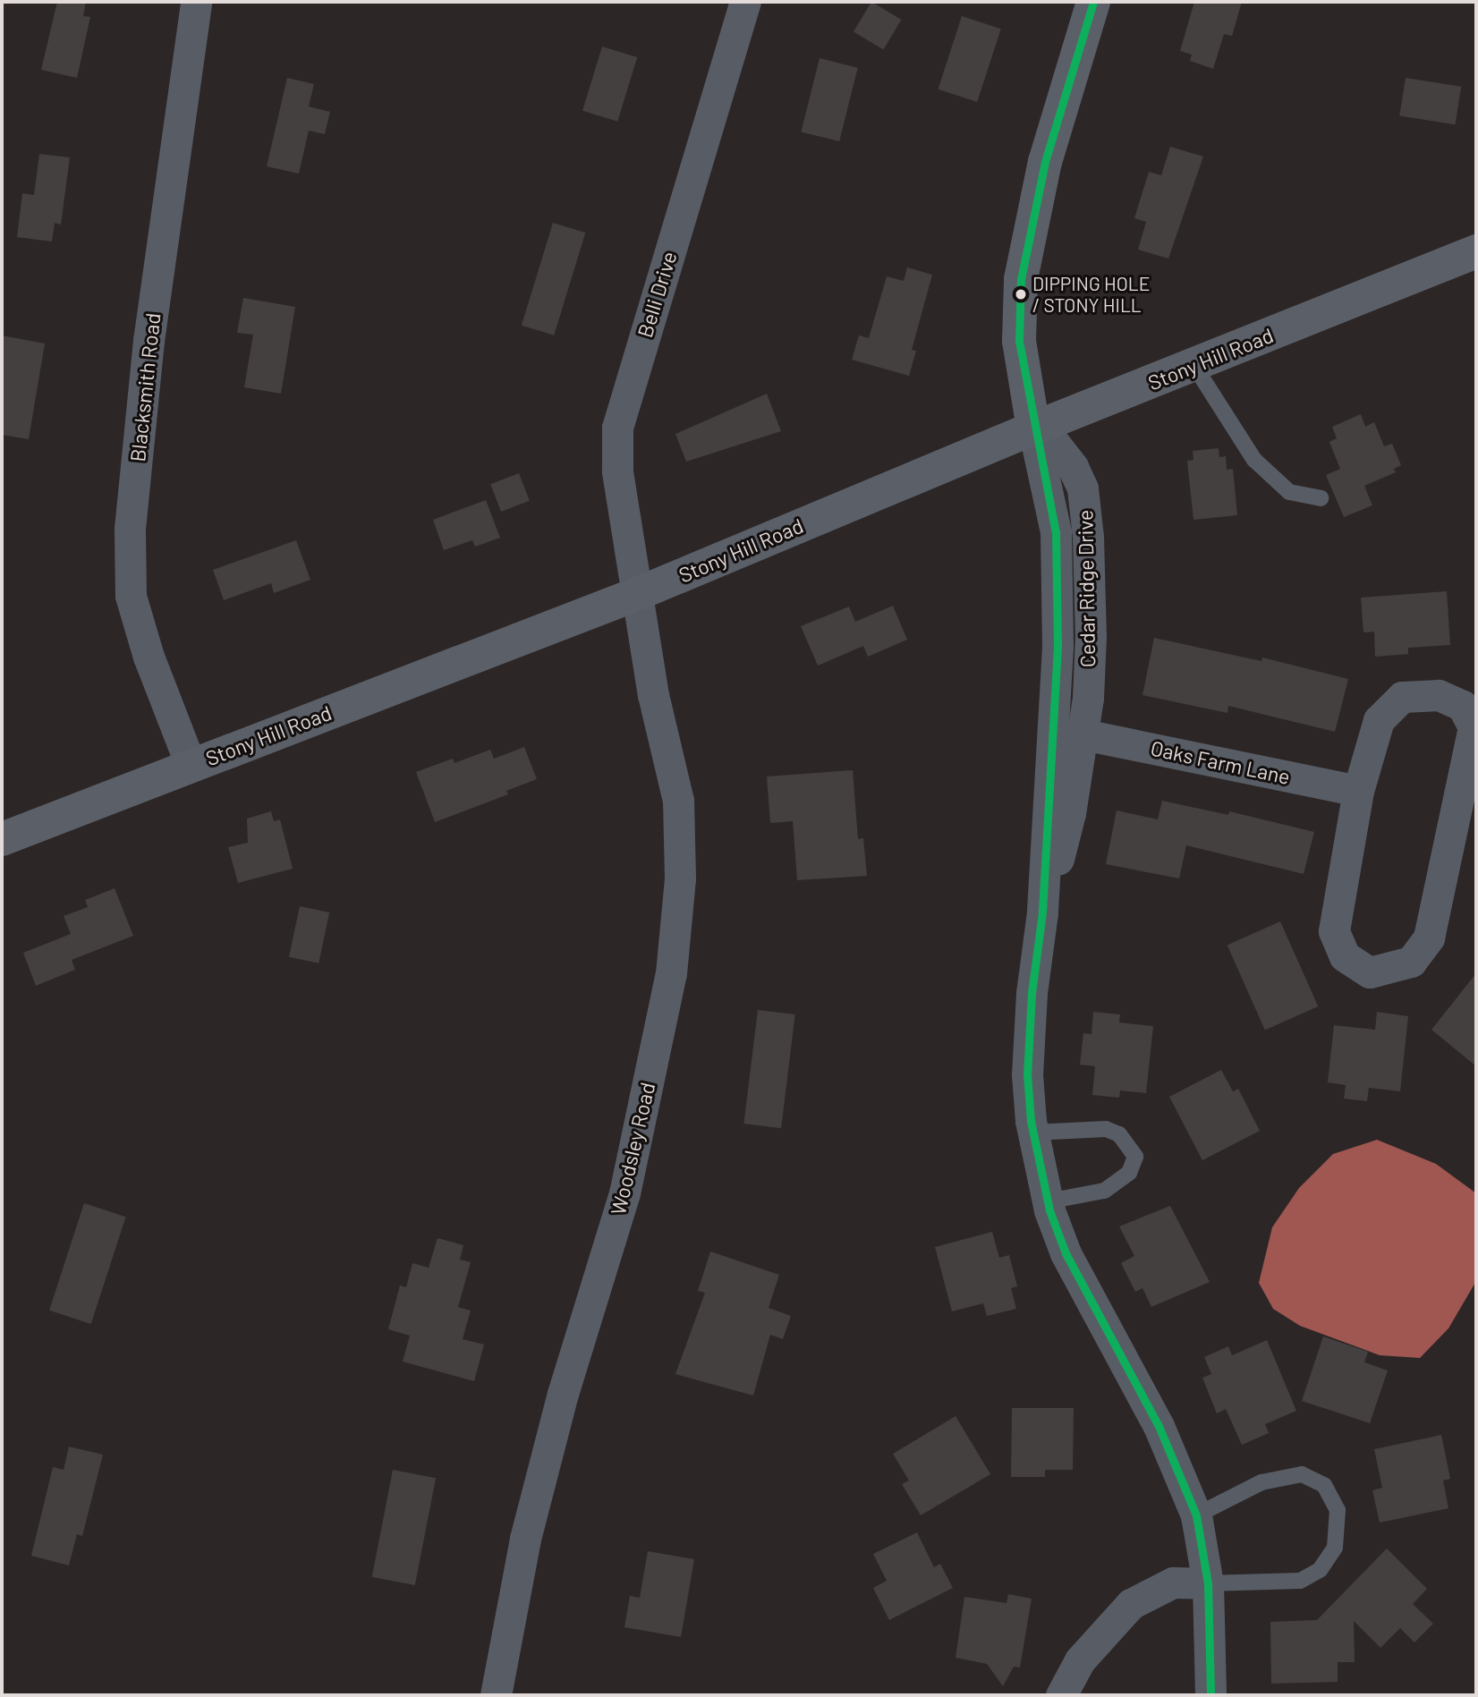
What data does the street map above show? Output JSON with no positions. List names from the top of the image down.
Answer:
{
  "streets": {
    "main road": ["Stony Hill Road"],
    "street": [
      "Belli Drive",
      "Blacksmith Road",
      "Cedar Ridge Drive",
      "Oaks Farm Lane",
      "Woodsley Road"
    ]
  },
  "crossings": [
    ["Belli Drive", "Stony Hill Road"],
    ["Belli Drive", "Woodsley Road"],
    ["Stony Hill Road", "Blacksmith Road"],
    ["Stony Hill Road", "Cedar Ridge Drive"],
    ["Stony Hill Road", "Woodsley Road"],
    ["Cedar Ridge Drive", "Oaks Farm Lane"]
  ],
  "places": ["DIPPING HOLE / STONY HILL"]
}
